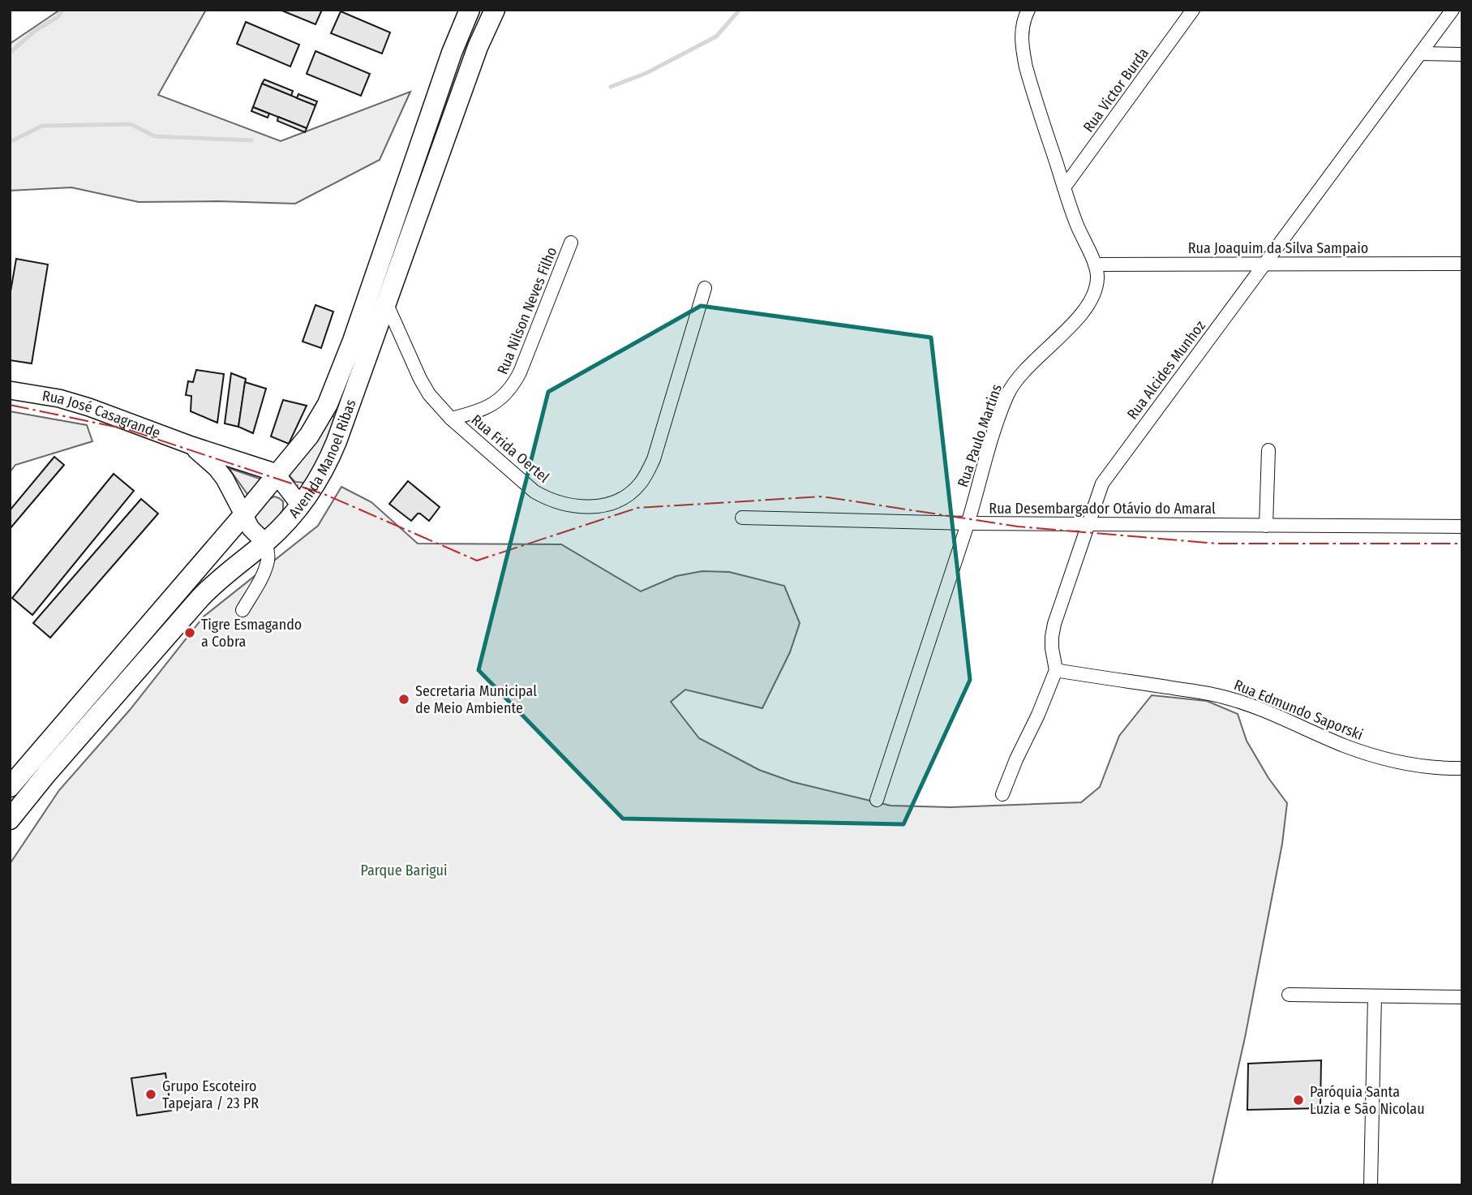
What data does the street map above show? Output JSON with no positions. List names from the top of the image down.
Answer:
{
  "streets": {
    "main road": ["Avenida Manoel Ribas"],
    "street": [
      "Rua Victor Burda",
      "Rua Joaquim da Silva Sampaio",
      "Rua Nilson Neves Filho",
      "Rua Alcides Munhoz",
      "Rua José Casagrande",
      "Rua Paulo Martins",
      "Rua Frida Oertel",
      "Rua Desembargador Otávio do Amaral",
      "Rua Edmundo Saporski"
    ]
  },
  "crossings": [
    ["Rua Victor Burda", "Rua Paulo Martins"],
    ["Rua Joaquim da Silva Sampaio", "Rua Alcides Munhoz"],
    ["Rua Joaquim da Silva Sampaio", "Rua Paulo Martins"],
    ["Rua Nilson Neves Filho", "Rua Frida Oertel"],
    ["Rua Alcides Munhoz", "Rua Desembargador Otávio do Amaral"],
    ["Rua Alcides Munhoz", "Rua Edmundo Saporski"],
    ["Rua José Casagrande", "Avenida Manoel Ribas"],
    ["Rua Paulo Martins", "Rua Desembargador Otávio do Amaral"],
    ["Rua Frida Oertel", "Avenida Manoel Ribas"]
  ],
  "parks": ["Parque Barigui"],
  "places": [
    "Tigre Esmagando a Cobra",
    "Secretaria Municipal de Meio Ambiente",
    "Grupo Escoteiro Tapejara / 23 PR",
    "Paróquia Santa Luzia e São Nicolau"
  ]
}
